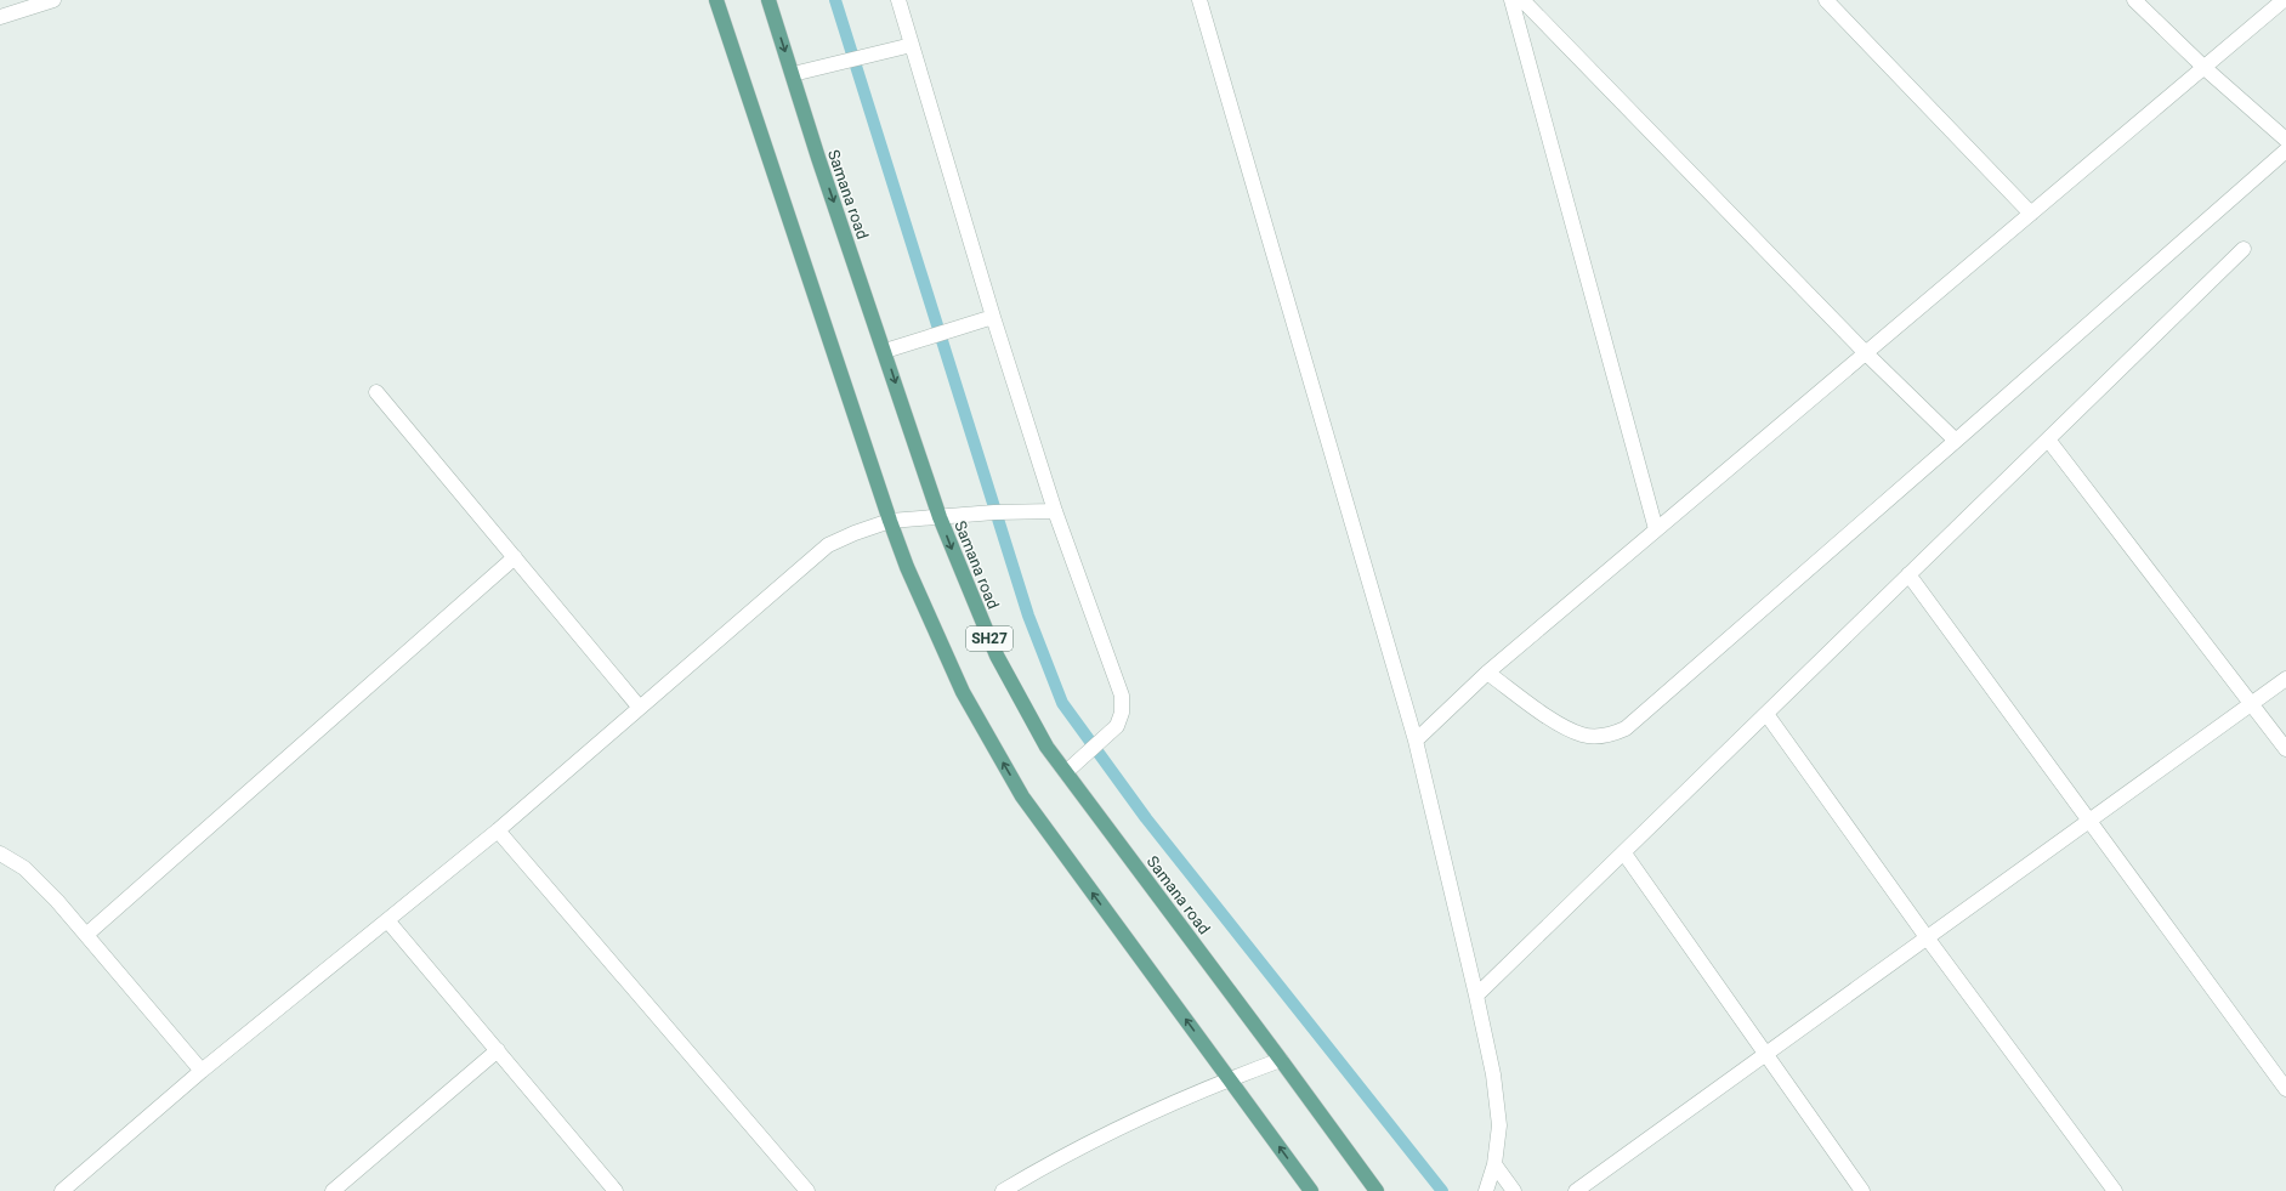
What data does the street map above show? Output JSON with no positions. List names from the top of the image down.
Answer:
{
  "streets": {
    "main road": ["Samana road", "SH27"]
  }
}
